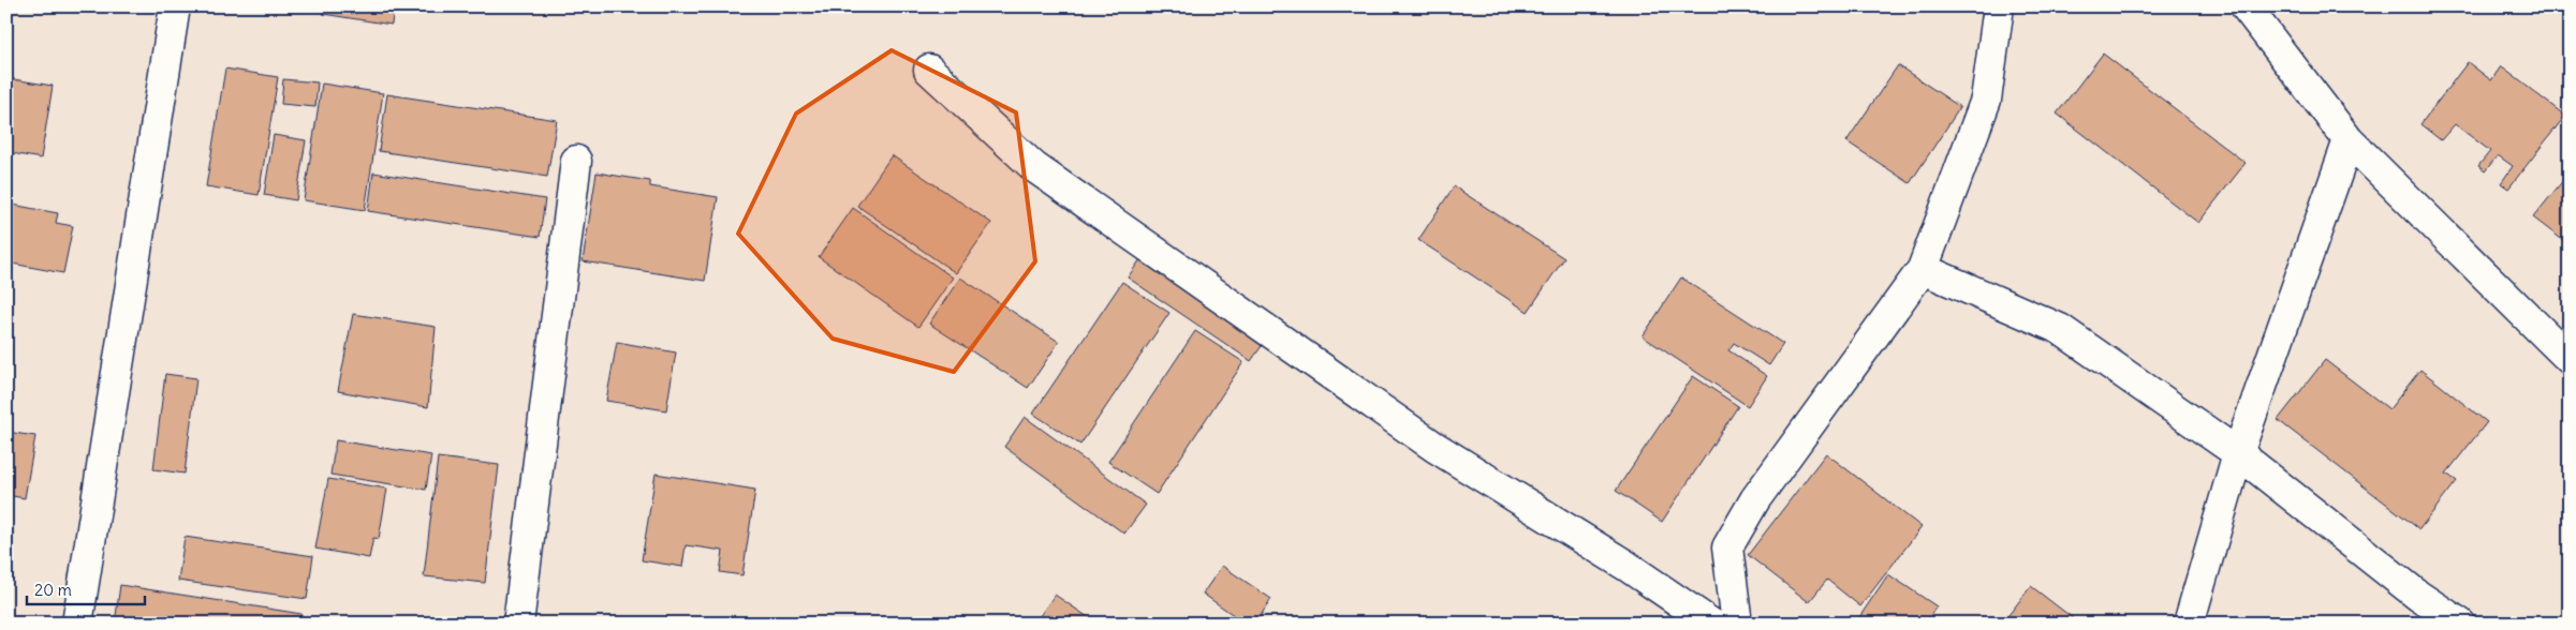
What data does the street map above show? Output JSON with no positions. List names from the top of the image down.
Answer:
{
  "scale_bar": "20 m"
}
